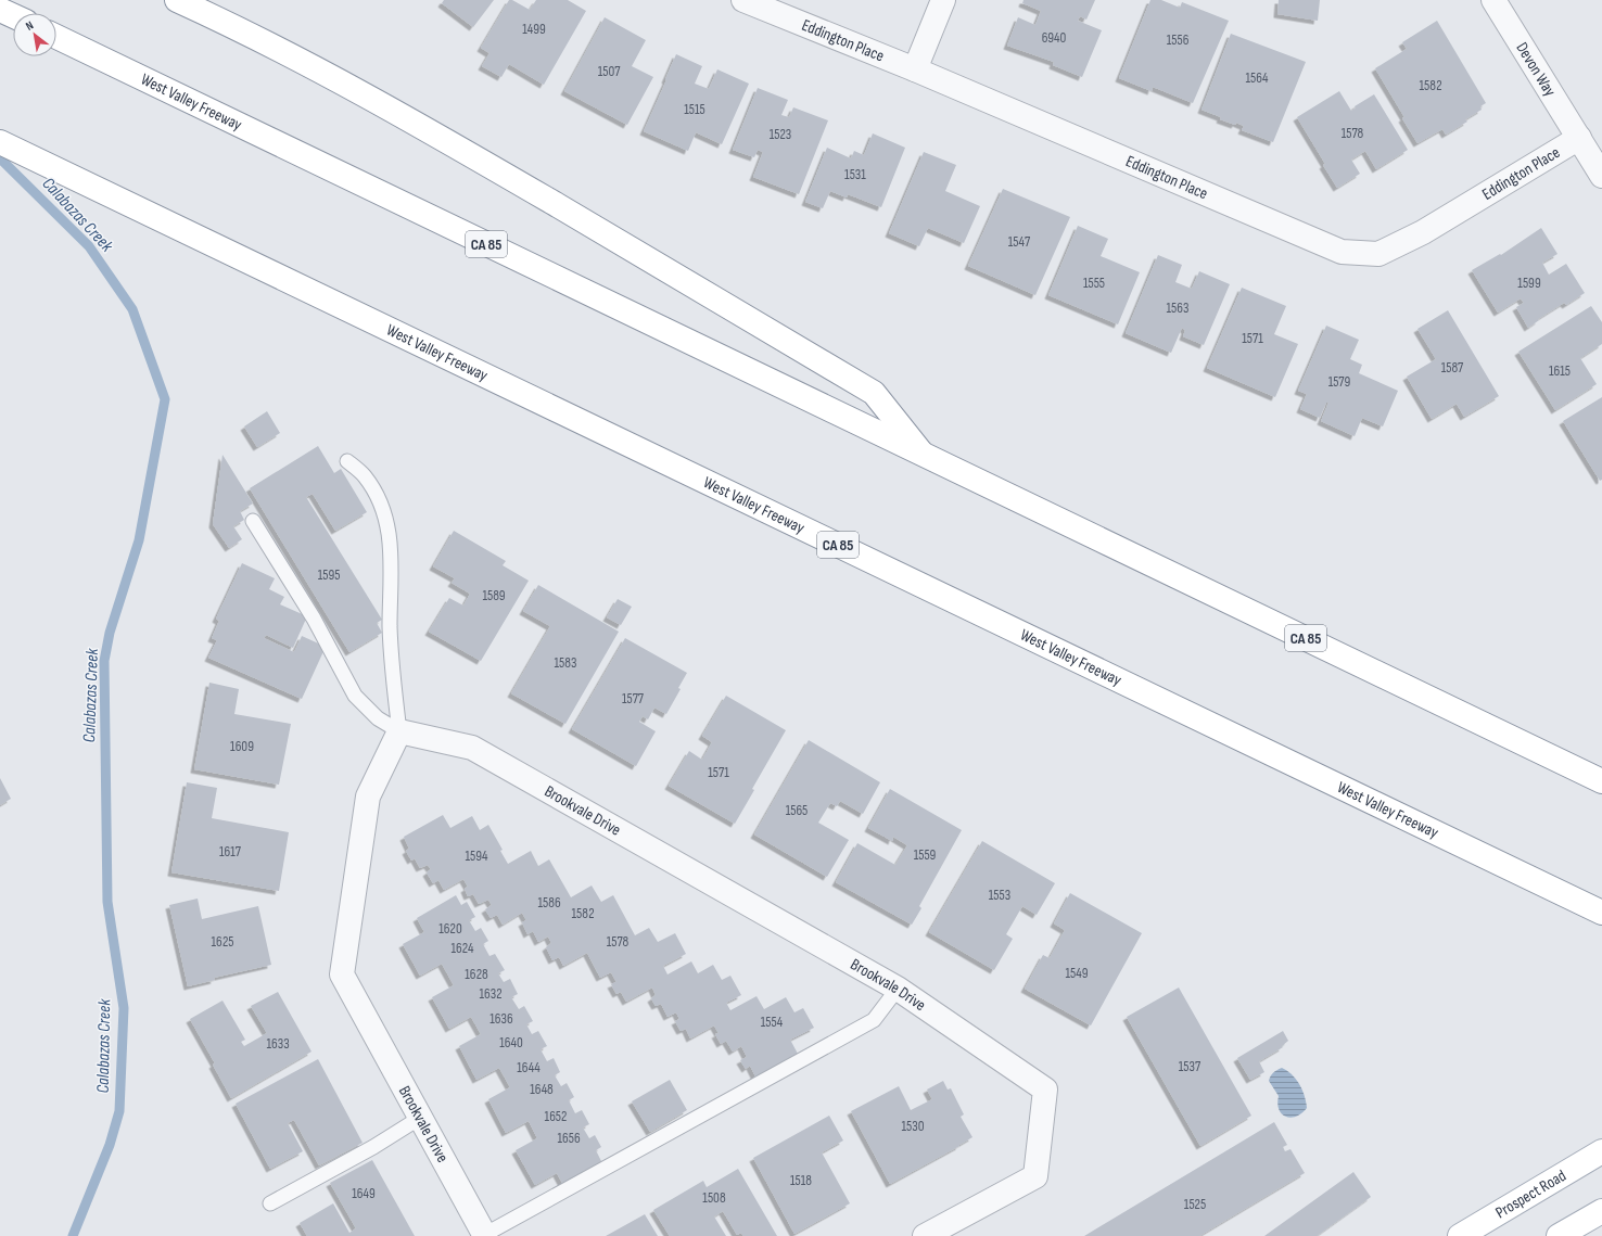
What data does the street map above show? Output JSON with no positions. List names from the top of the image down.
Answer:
{
  "streets": {
    "main road": ["West Valley Freeway", "CA 85", "Prospect Road"],
    "street": ["Eddington Place", "Devon Way", "Brookvale Drive"]
  },
  "crossings": [
    ["Eddington Place", "Devon Way"]
  ],
  "water": ["Calabazas Creek"],
  "house_numbers": [
    "1499",
    "6940",
    "1556",
    "1507",
    "1564",
    "1582",
    "1515",
    "1578",
    "1523",
    "1531",
    "1547",
    "1555",
    "1599",
    "1563",
    "1571",
    "1587",
    "1615",
    "1579",
    "1595",
    "1589",
    "1583",
    "1577",
    "1609",
    "1571",
    "1565",
    "1617",
    "1559",
    "1594",
    "1553",
    "1586",
    "1582",
    "1620",
    "1625",
    "1578",
    "1624",
    "1549",
    "1628",
    "1632",
    "1636",
    "1554",
    "1640",
    "1633",
    "1537",
    "1644",
    "1648",
    "1652",
    "1530",
    "1656",
    "1518",
    "1649",
    "1508",
    "1525"
  ],
  "north": "top left"
}
